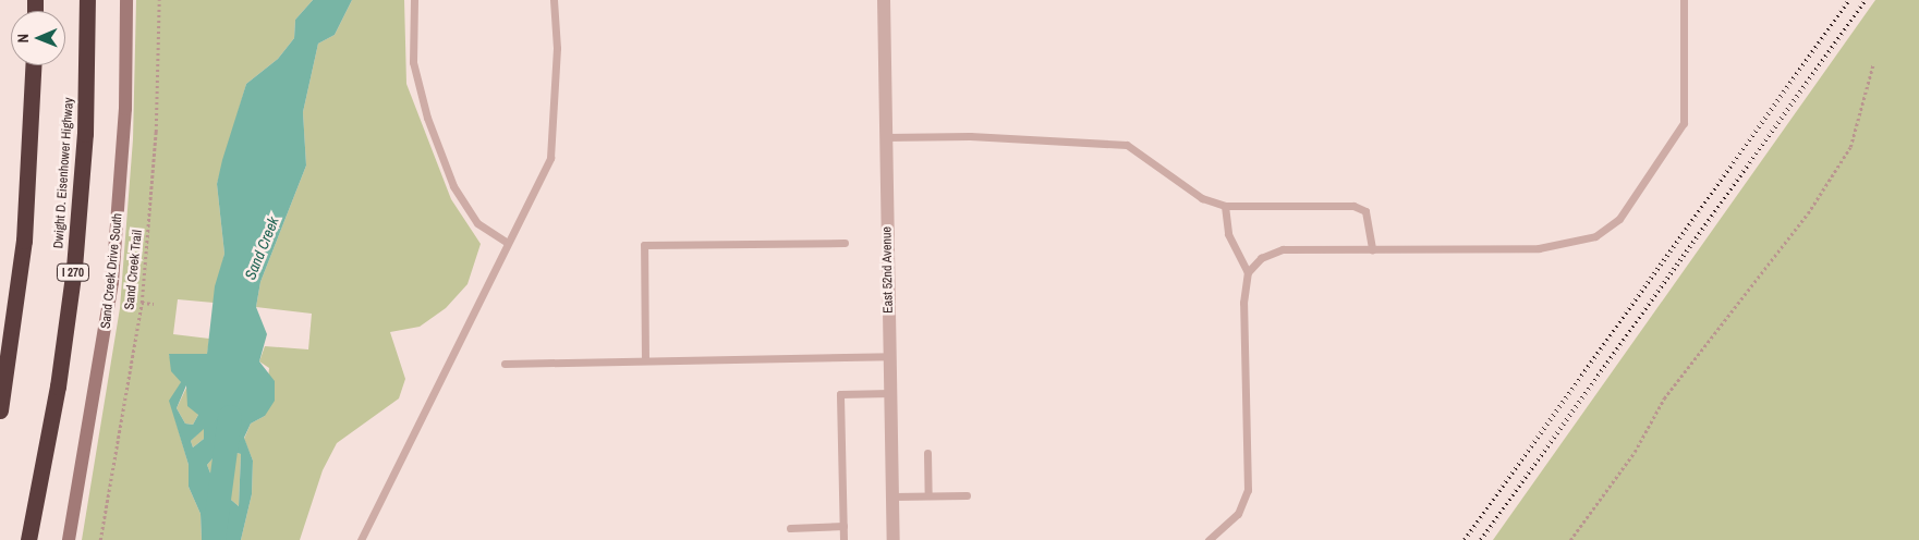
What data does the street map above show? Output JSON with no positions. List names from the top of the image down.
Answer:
{
  "streets": {
    "highway": ["Dwight D. Eisenhower Highway", "I 270"],
    "main road": ["Sand Creek Drive South"],
    "street": ["East 52nd Avenue"],
    "path": ["Sand Creek Trail"]
  },
  "water": ["Sand Creek"],
  "north": "left"
}
